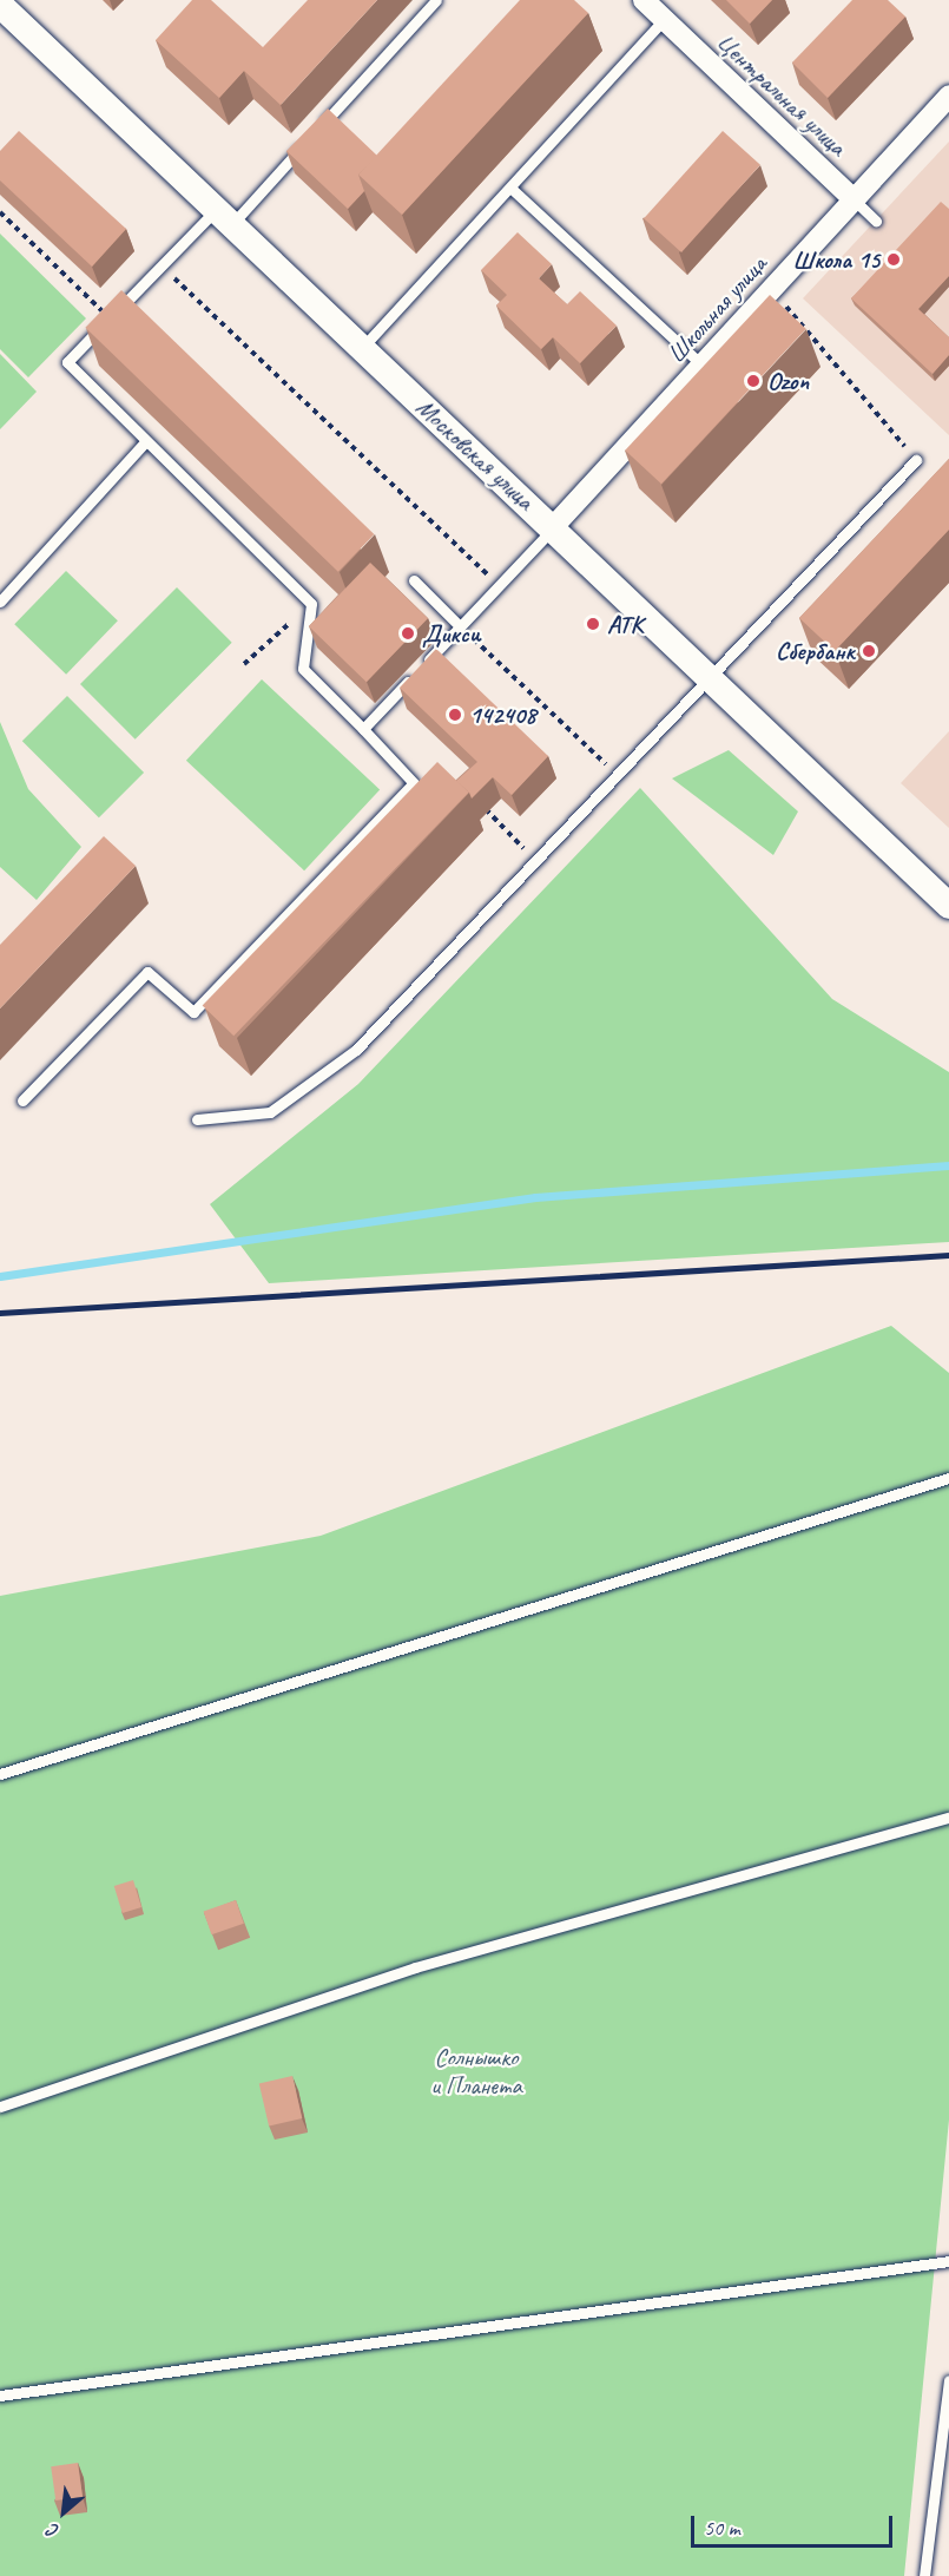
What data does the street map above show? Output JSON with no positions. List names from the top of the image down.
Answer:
{
  "streets": {
    "street": ["Центральная улица", "Школьная улица", "Московская улица"]
  },
  "crossings": [
    ["Центральная улица", "Школьная улица"],
    ["Школьная улица", "Московская улица"]
  ],
  "parks": ["Солнышко и Планета"],
  "places": [
    "Школа 15",
    "Ozon",
    "АТК",
    "Дикси",
    "Сбербанк",
    "142408"
  ],
  "scale_bar": "50 m",
  "north": "bottom left"
}
